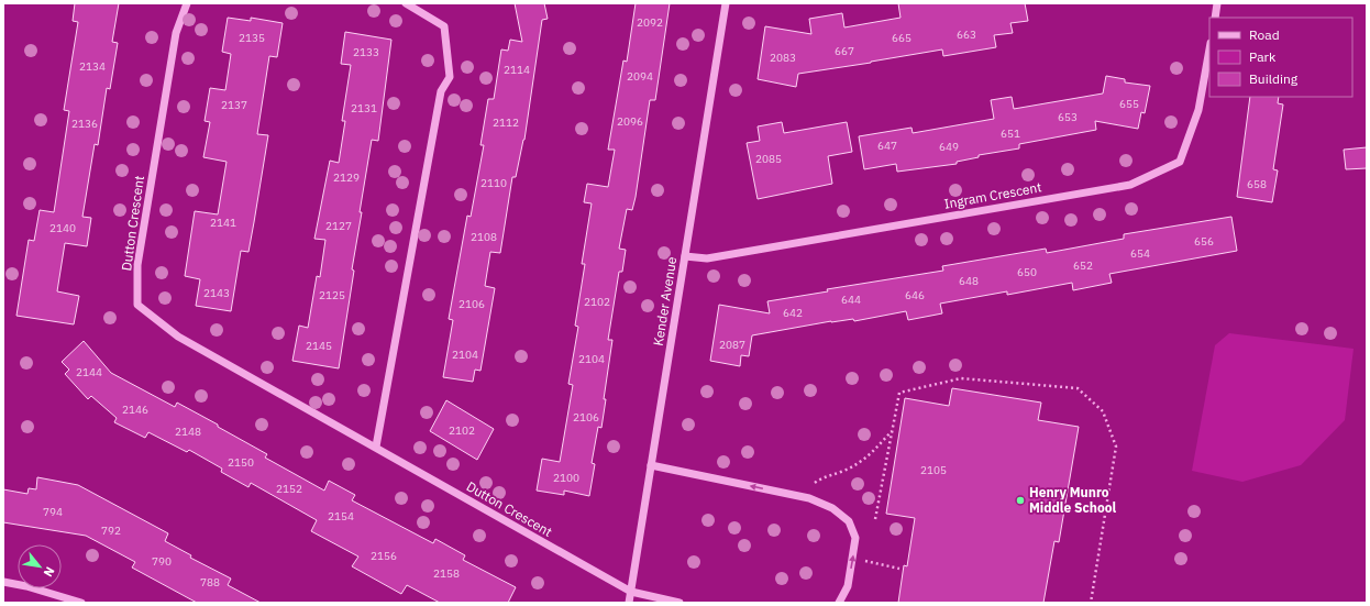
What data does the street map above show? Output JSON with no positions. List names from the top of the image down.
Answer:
{
  "streets": {
    "street": ["Ingram Crescent", "Dutton Crescent", "Kender Avenue"]
  },
  "crossings": [
    ["Ingram Crescent", "Kender Avenue"],
    ["Dutton Crescent", "Kender Avenue"]
  ],
  "places": ["Henry Munro Middle School"],
  "house_numbers": [
    "2092",
    "663",
    "2135",
    "665",
    "667",
    "2133",
    "2083",
    "2134",
    "2114",
    "2094",
    "655",
    "2137",
    "2131",
    "653",
    "2096",
    "2112",
    "2136",
    "651",
    "647",
    "649",
    "2085",
    "2129",
    "2110",
    "658",
    "2141",
    "2127",
    "2140",
    "2108",
    "656",
    "654",
    "652",
    "650",
    "648",
    "2143",
    "2125",
    "646",
    "644",
    "2102",
    "2106",
    "642",
    "2087",
    "2145",
    "2104",
    "2104",
    "2144",
    "2146",
    "2106",
    "2102",
    "2148",
    "2150",
    "2105",
    "2100",
    "2152",
    "794",
    "2154",
    "792",
    "2156",
    "790",
    "2158",
    "788"
  ],
  "legend": ["Road", "Park", "Building"],
  "north": "bottom right"
}
